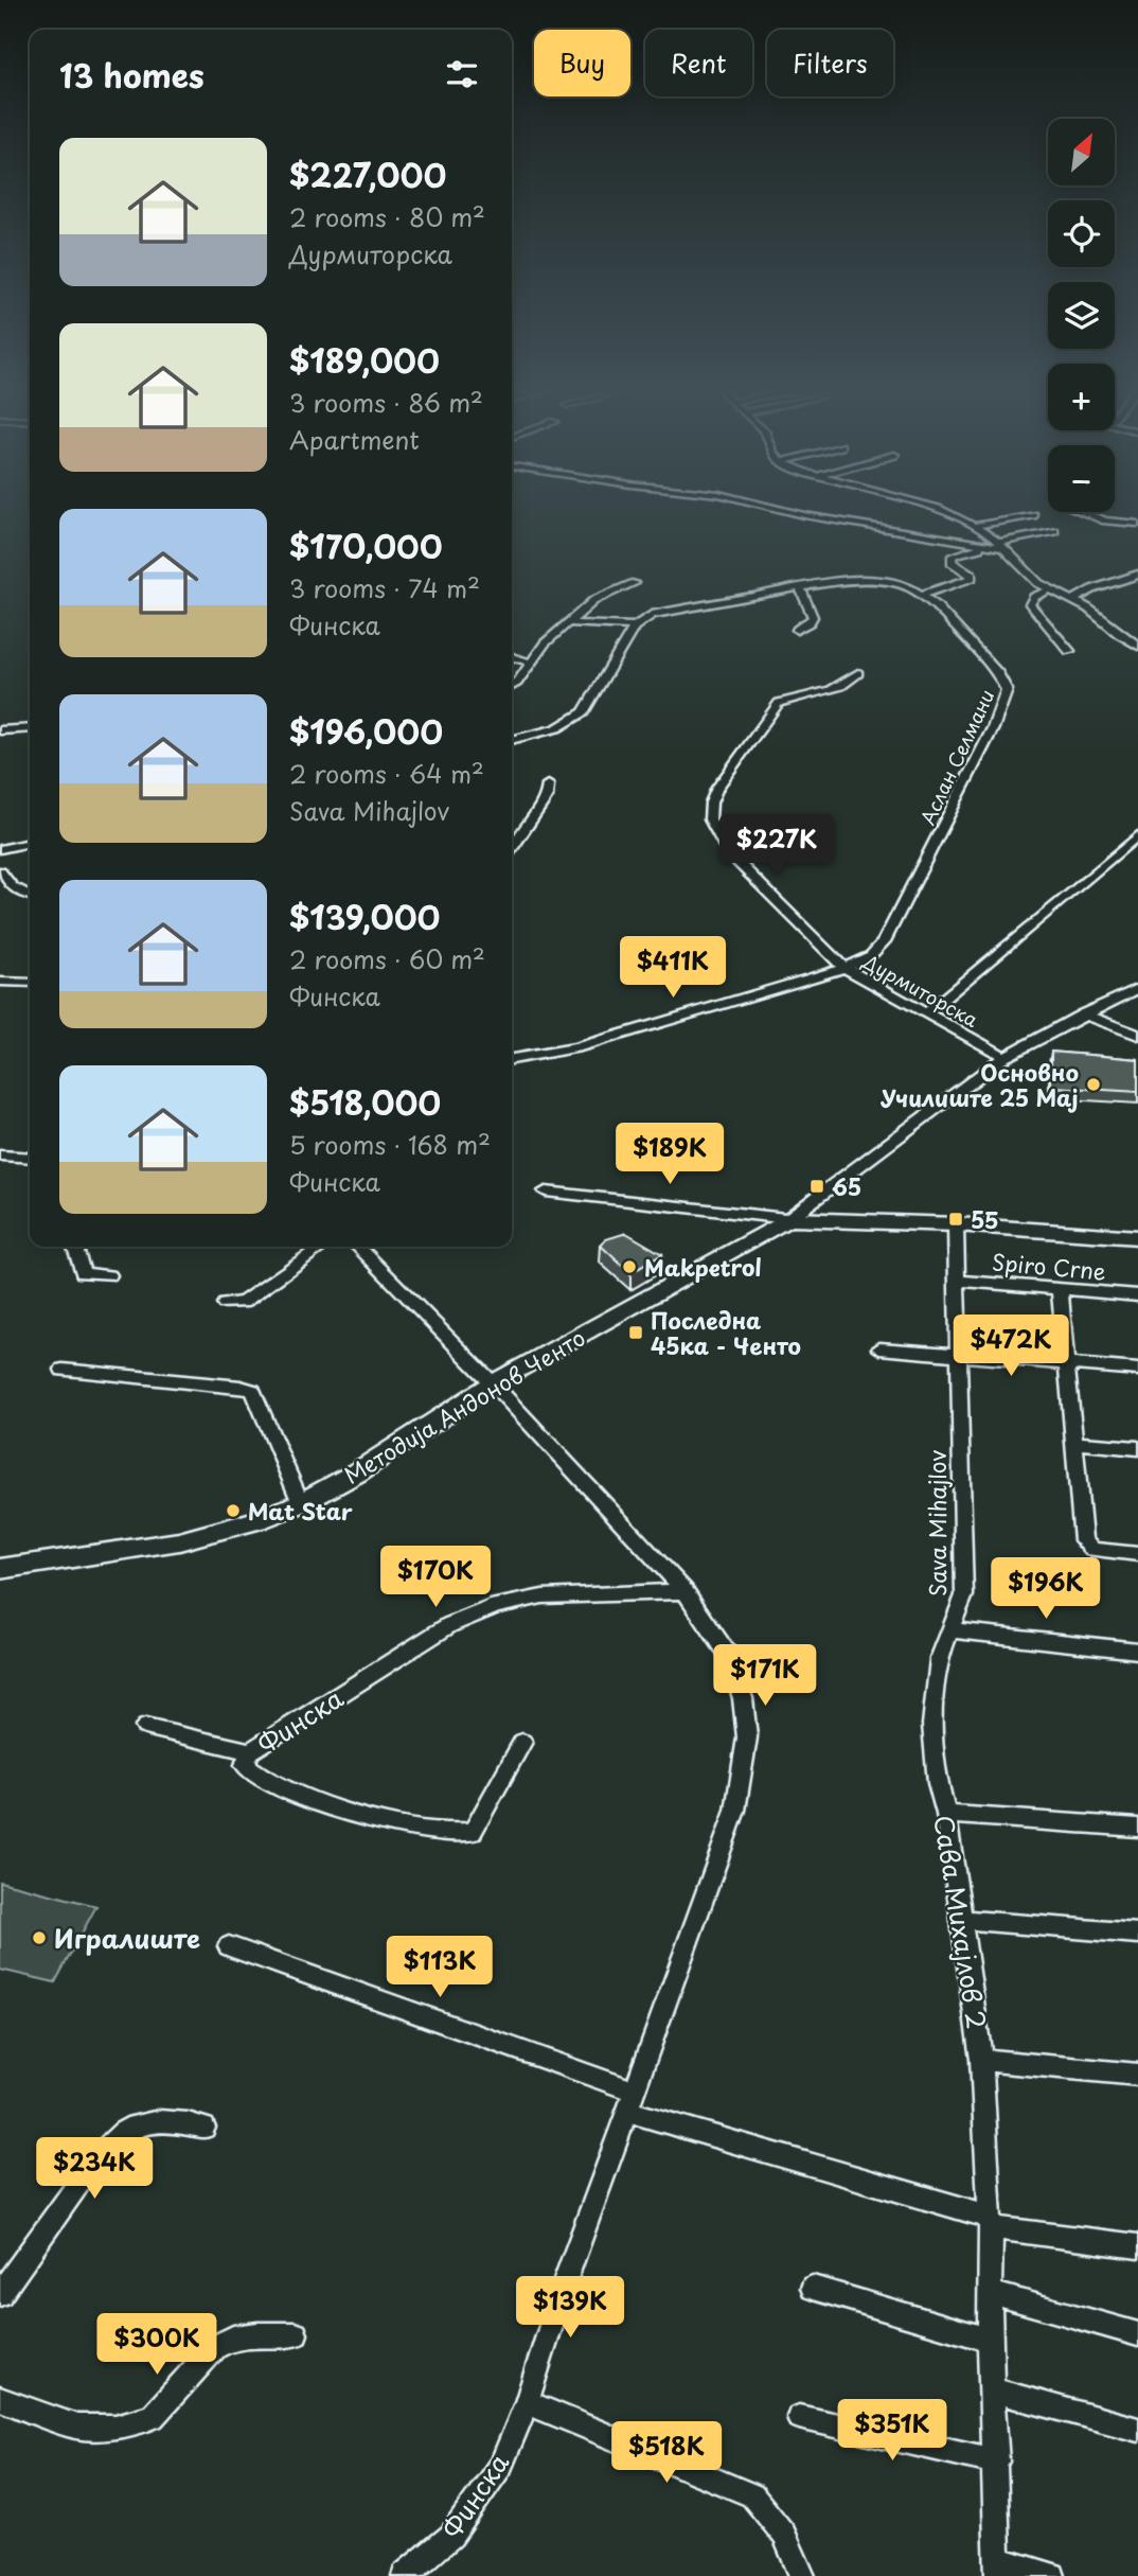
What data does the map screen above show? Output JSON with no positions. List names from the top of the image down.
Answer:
{
  "streets": {
    "main road": ["Методија Андонов Ченто"],
    "street": [
      "Аслан Селмани",
      "Дурмиторска",
      "Spiro Crne",
      "Sava Mihajlov",
      "Финска",
      "Сава Михајлов 2"
    ]
  },
  "crossings": [
    ["Аслан Селмани", "Дурмиторска"],
    ["Spiro Crne", "Sava Mihajlov"],
    ["Методија Андонов Ченто", "Финска"],
    ["Sava Mihajlov", "Сава Михајлов 2"]
  ],
  "places": {
    "other": [
      "Основно Училиште 25 Мај",
      "Makpetrol",
      "Mat Star",
      "Игралиште"
    ],
    "transit": ["65", "55", "Последна 45ка - Ченто"]
  },
  "north": "top right",
  "page": {
    "chip": ["Buy", "Rent", "Filters"],
    "heading": "13 homes",
    "map_buttons": ["+", "−"],
    "list": [
      {
        "name": "$227,000",
        "note": "2 rooms · 80 m² · Дурмиторска"
      },
      {
        "name": "$189,000",
        "note": "3 rooms · 86 m² · Apartment"
      },
      {
        "name": "$170,000",
        "note": "3 rooms · 74 m² · Финска"
      },
      {
        "name": "$196,000",
        "note": "2 rooms · 64 m² · Sava Mihajlov"
      },
      {
        "name": "$139,000",
        "note": "2 rooms · 60 m² · Финска"
      },
      {
        "name": "$518,000",
        "note": "5 rooms · 168 m² · Финска"
      }
    ],
    "price": [
      "$227K",
      "$411K",
      "$189K",
      "$472K",
      "$170K",
      "$196K",
      "$171K",
      "$113K",
      "$234K",
      "$139K",
      "$300K",
      "$351K",
      "$518K"
    ]
  }
}
